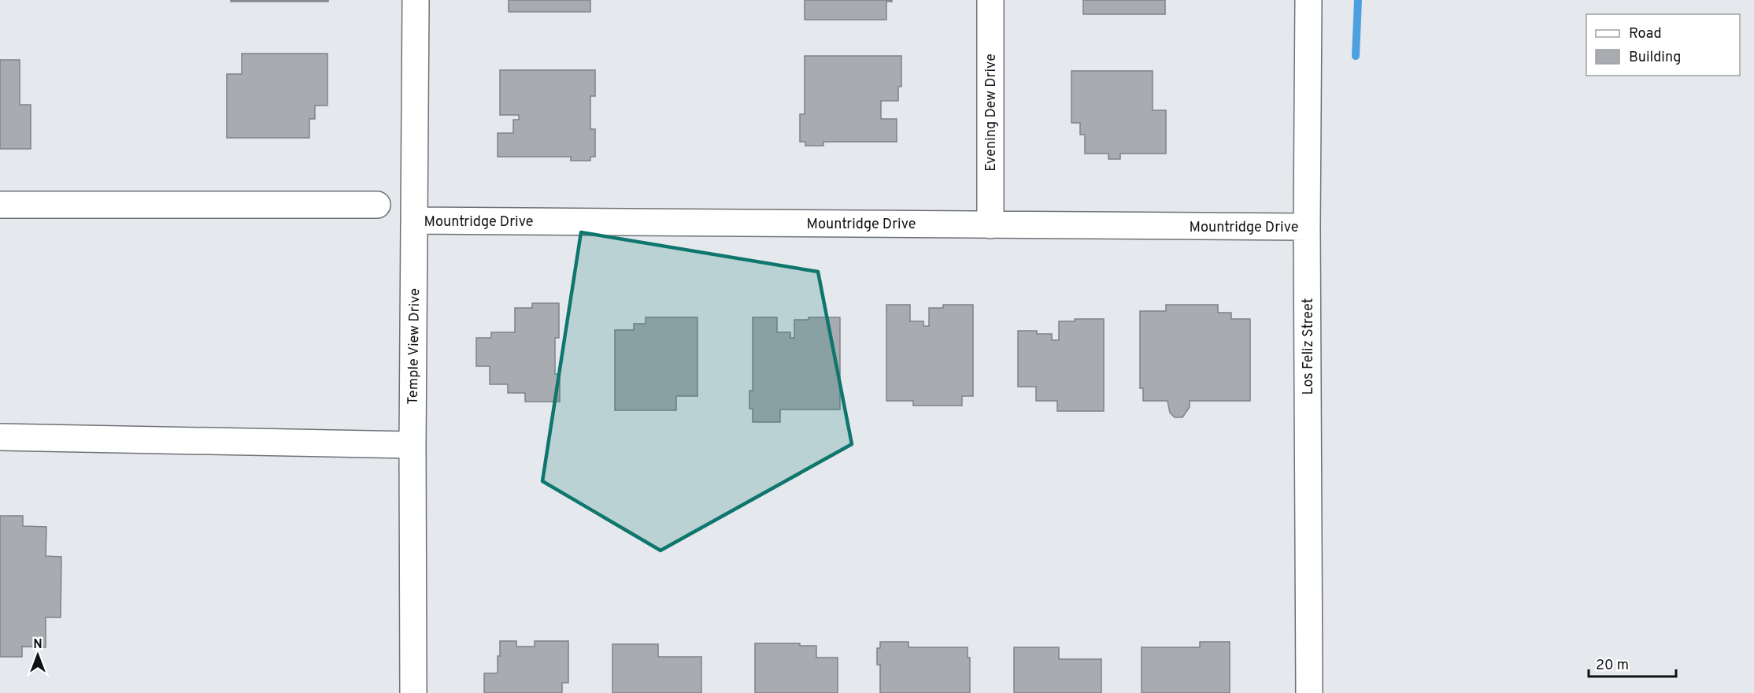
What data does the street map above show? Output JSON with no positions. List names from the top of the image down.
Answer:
{
  "streets": {
    "street": [
      "Evening Dew Drive",
      "Mountridge Drive",
      "Temple View Drive",
      "Los Feliz Street"
    ]
  },
  "crossings": [
    ["Evening Dew Drive", "Mountridge Drive"],
    ["Mountridge Drive", "Temple View Drive"],
    ["Mountridge Drive", "Los Feliz Street"]
  ],
  "legend": ["Road", "Building"],
  "scale_bar": "20 m",
  "north": "top"
}
